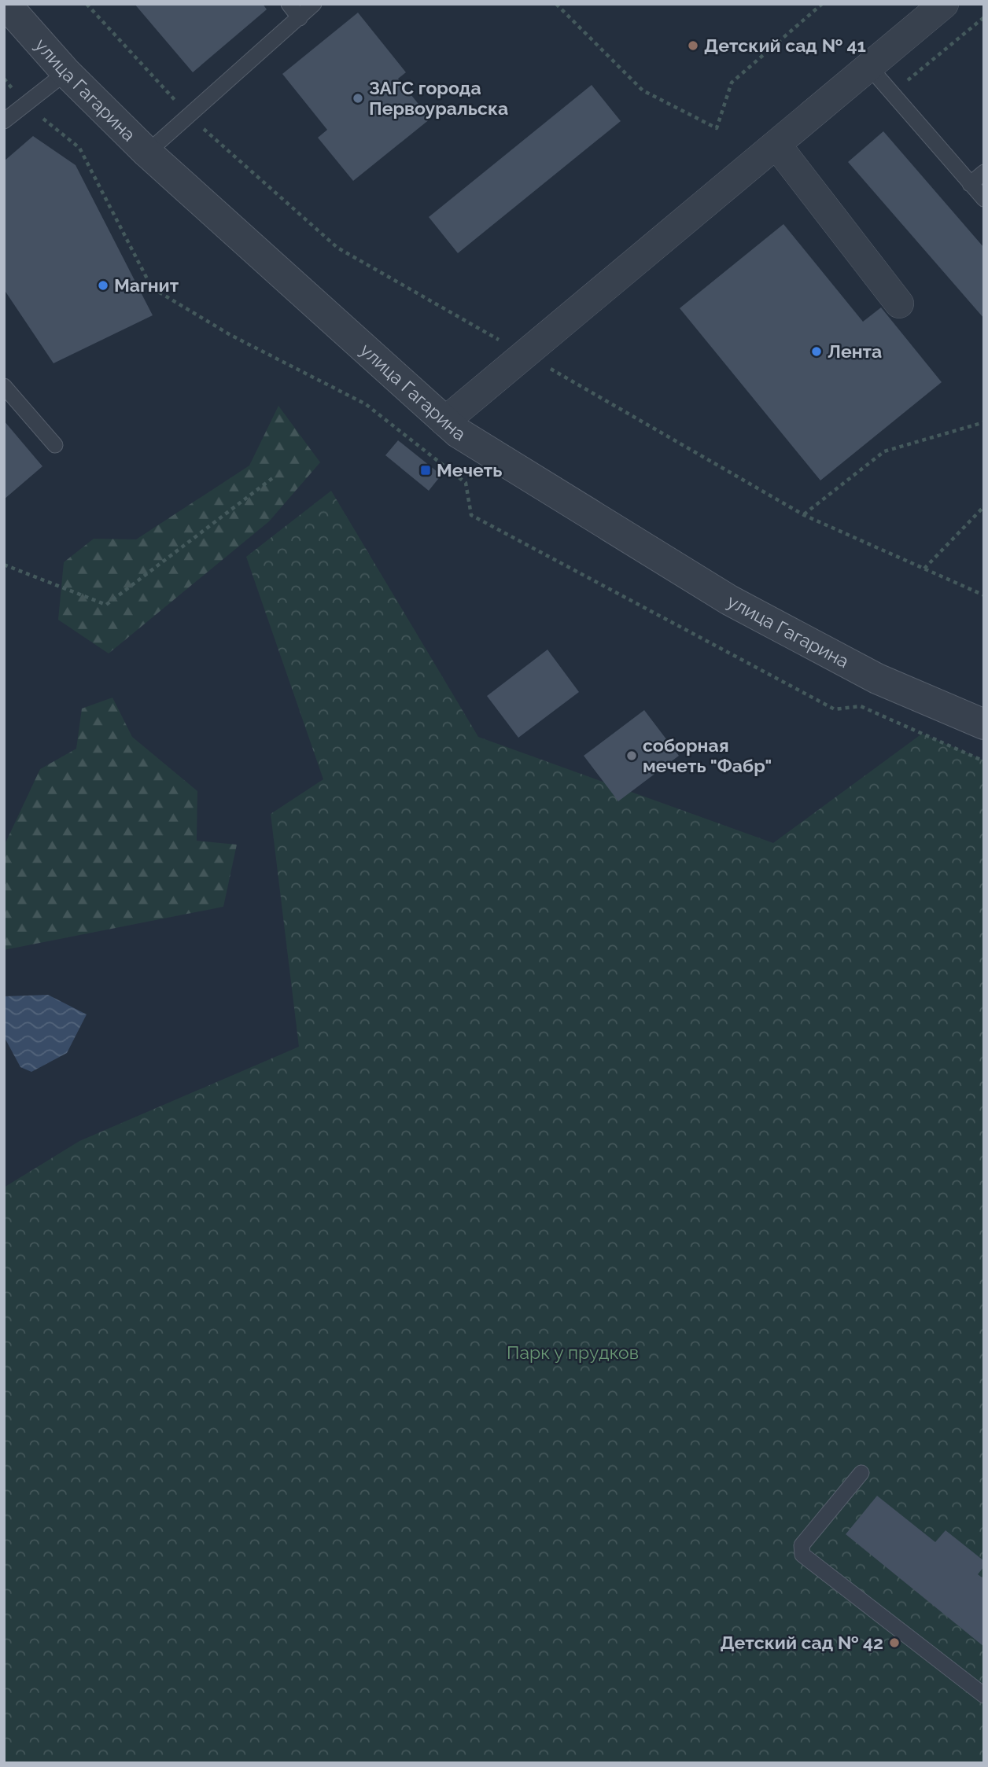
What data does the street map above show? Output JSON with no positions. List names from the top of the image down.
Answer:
{
  "streets": {
    "street": ["улица Гагарина"]
  },
  "parks": ["Парк у прудков"],
  "places": {
    "other": [
      "Детский сад № 41",
      "ЗАГС города Первоуральска",
      "Магнит",
      "Лента",
      "соборная мечеть \"Фабр\"",
      "Детский сад № 42"
    ],
    "transit": ["Мечеть"]
  }
}
